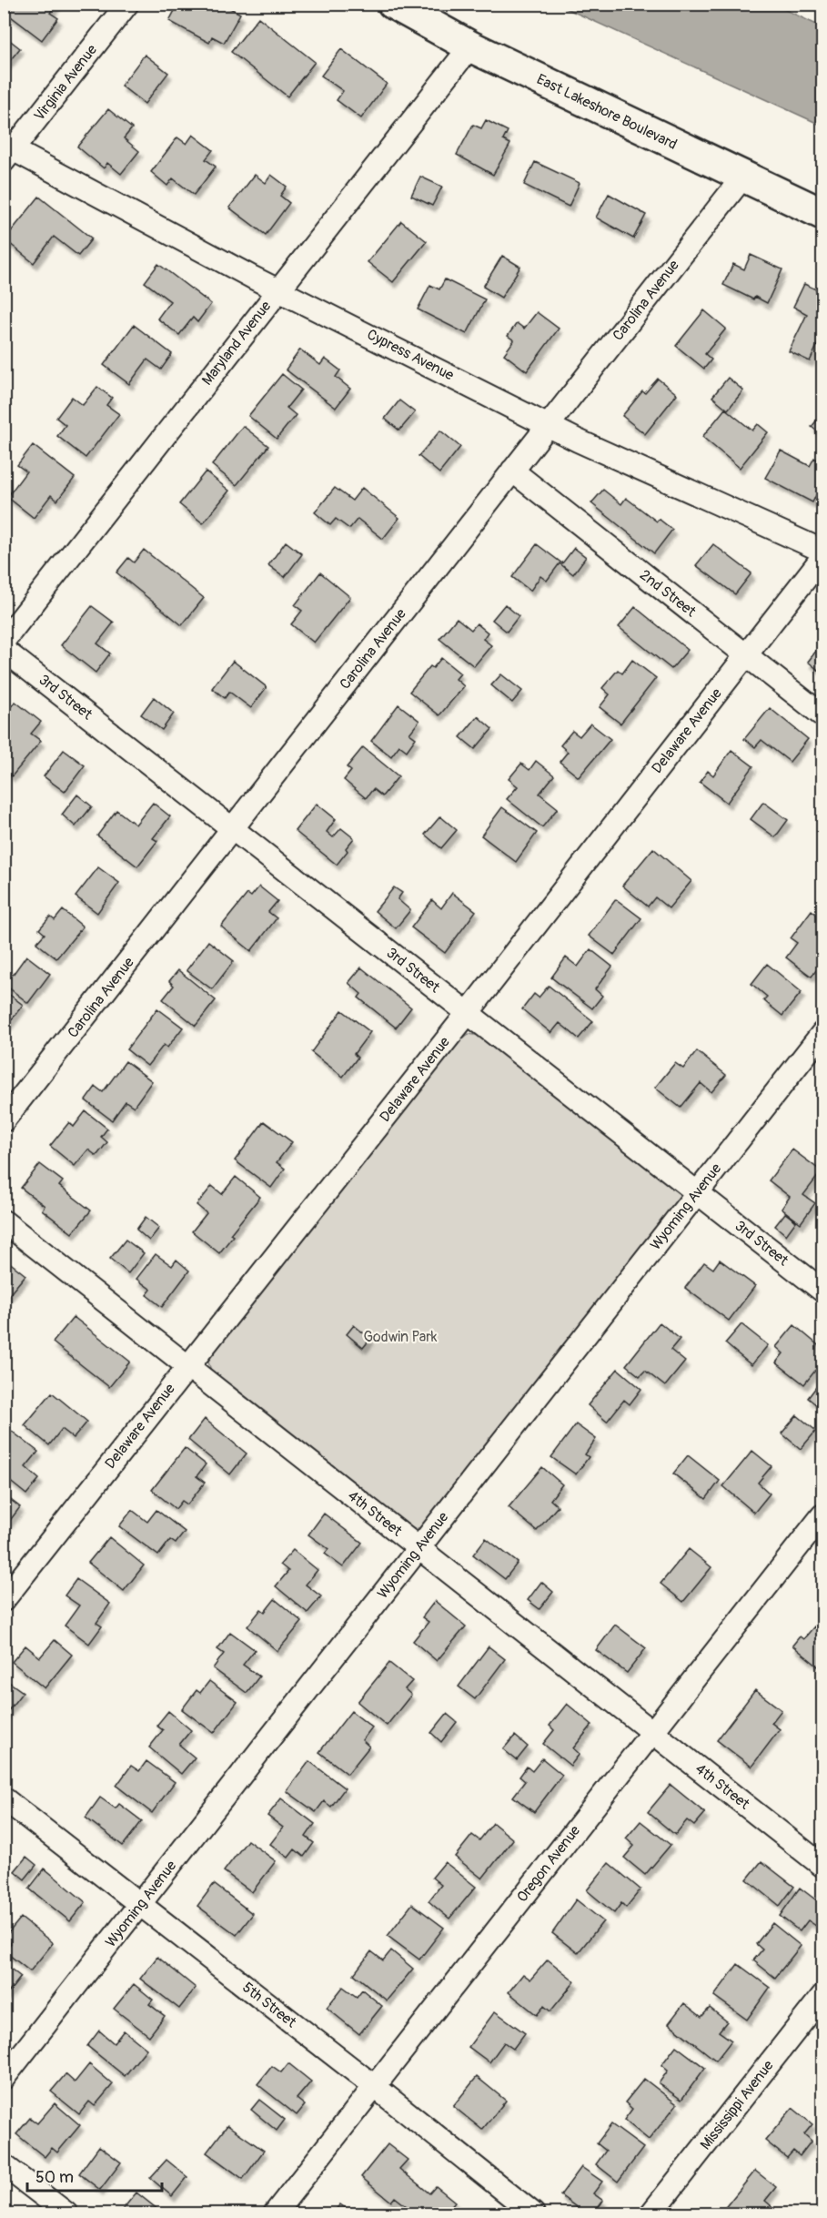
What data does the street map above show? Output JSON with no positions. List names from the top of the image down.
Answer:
{
  "streets": {
    "street": [
      "Virginia Avenue",
      "East Lakeshore Boulevard",
      "Carolina Avenue",
      "Maryland Avenue",
      "Cypress Avenue",
      "2nd Street",
      "3rd Street",
      "Delaware Avenue",
      "Wyoming Avenue",
      "4th Street",
      "Oregon Avenue",
      "5th Street",
      "Mississippi Avenue"
    ]
  },
  "crossings": [
    ["Virginia Avenue", "Cypress Avenue"],
    ["East Lakeshore Boulevard", "Carolina Avenue"],
    ["East Lakeshore Boulevard", "Maryland Avenue"],
    ["Carolina Avenue", "Cypress Avenue"],
    ["Carolina Avenue", "2nd Street"],
    ["Carolina Avenue", "3rd Street"],
    ["Maryland Avenue", "Cypress Avenue"],
    ["2nd Street", "Delaware Avenue"],
    ["3rd Street", "Delaware Avenue"],
    ["3rd Street", "Wyoming Avenue"],
    ["Delaware Avenue", "4th Street"],
    ["Wyoming Avenue", "4th Street"],
    ["Wyoming Avenue", "5th Street"],
    ["4th Street", "Oregon Avenue"],
    ["Oregon Avenue", "5th Street"]
  ],
  "parks": ["Godwin Park"],
  "scale_bar": "50 m"
}
